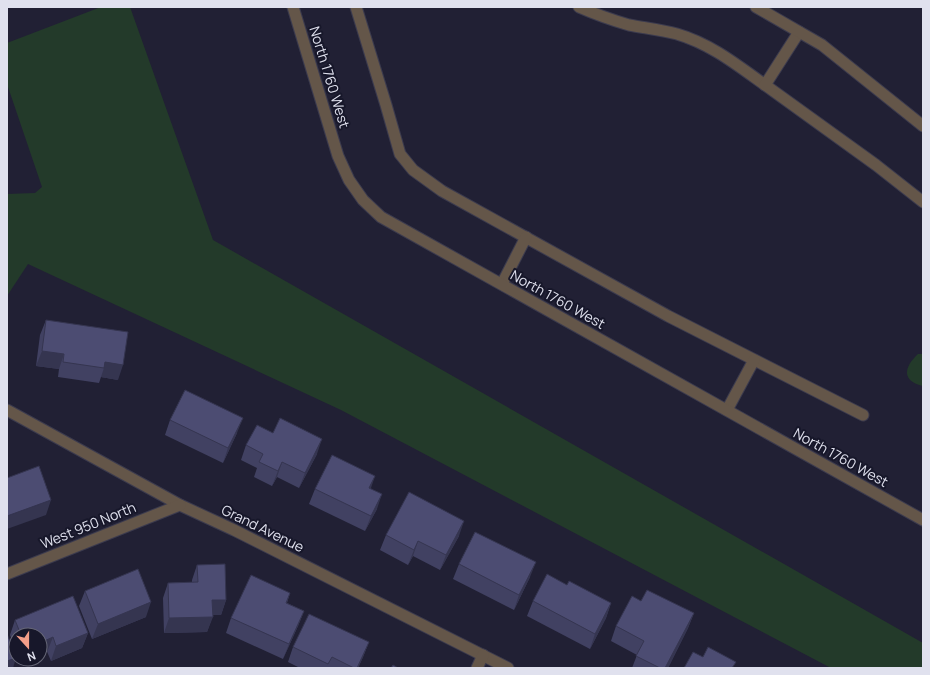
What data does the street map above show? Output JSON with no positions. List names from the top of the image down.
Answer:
{
  "streets": {
    "street": ["North 1760 West", "West 950 North", "Grand Avenue"]
  },
  "crossings": [
    ["West 950 North", "Grand Avenue"]
  ],
  "north": "bottom"
}
